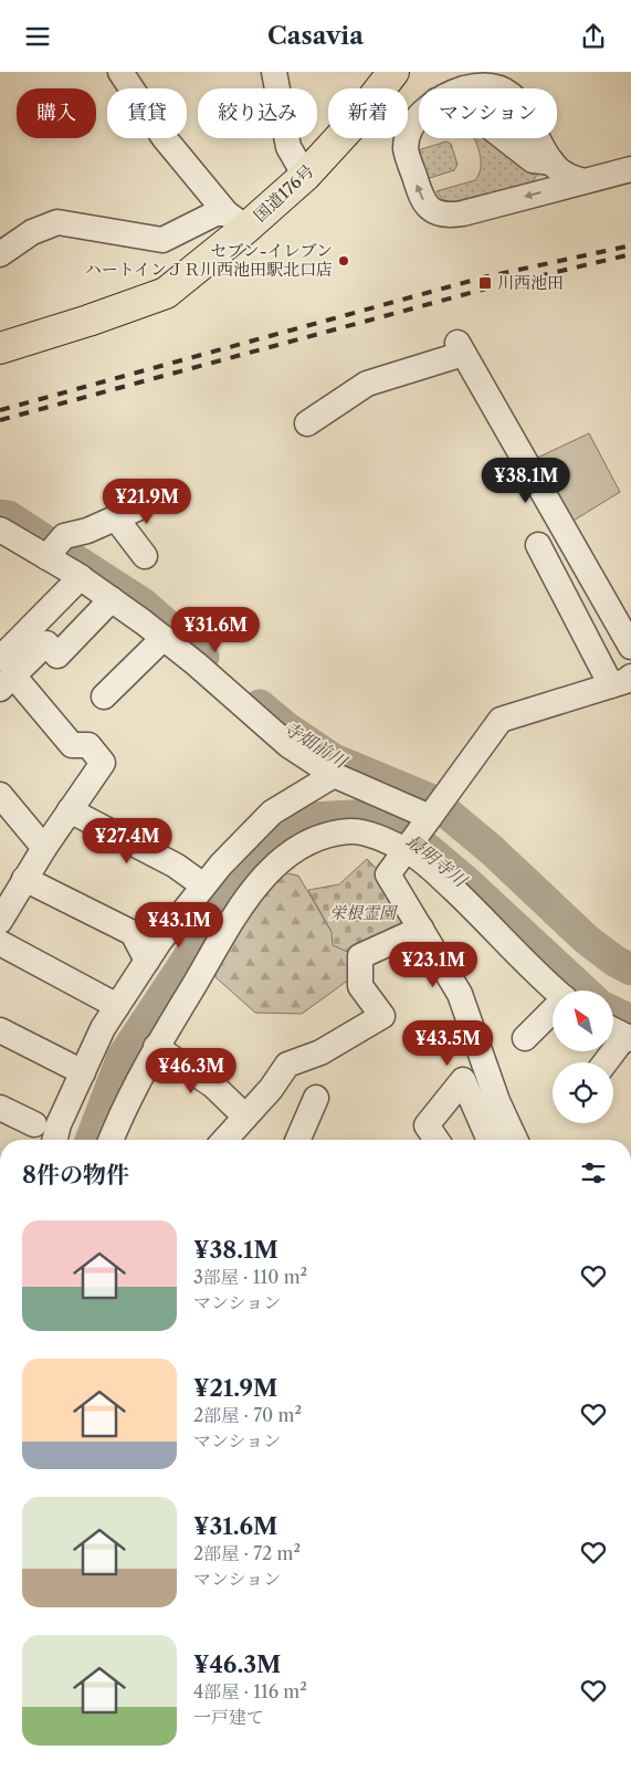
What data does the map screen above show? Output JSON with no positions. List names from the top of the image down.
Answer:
{
  "streets": {
    "highway": ["国道176号"]
  },
  "water": ["寺畑前川", "最明寺川"],
  "parks": ["栄根霊園"],
  "places": {
    "other": ["セブン-イレブン ハートインＪＲ川西池田駅北口店"],
    "transit": ["川西池田"]
  },
  "north": "top left",
  "page": {
    "header": "Casavia",
    "chip": [
      "購入",
      "賃貸",
      "絞り込み",
      "新着",
      "マンション"
    ],
    "price": [
      "¥38.1M",
      "¥21.9M",
      "¥31.6M",
      "¥27.4M",
      "¥43.1M",
      "¥23.1M",
      "¥43.5M",
      "¥46.3M"
    ],
    "heading": "8件の物件",
    "list": [
      {
        "name": "¥38.1M",
        "note": "3部屋 · 110 m² · マンション"
      },
      {
        "name": "¥21.9M",
        "note": "2部屋 · 70 m² · マンション"
      },
      {
        "name": "¥31.6M",
        "note": "2部屋 · 72 m² · マンション"
      },
      {
        "name": "¥46.3M",
        "note": "4部屋 · 116 m² · 一戸建て"
      }
    ]
  }
}
